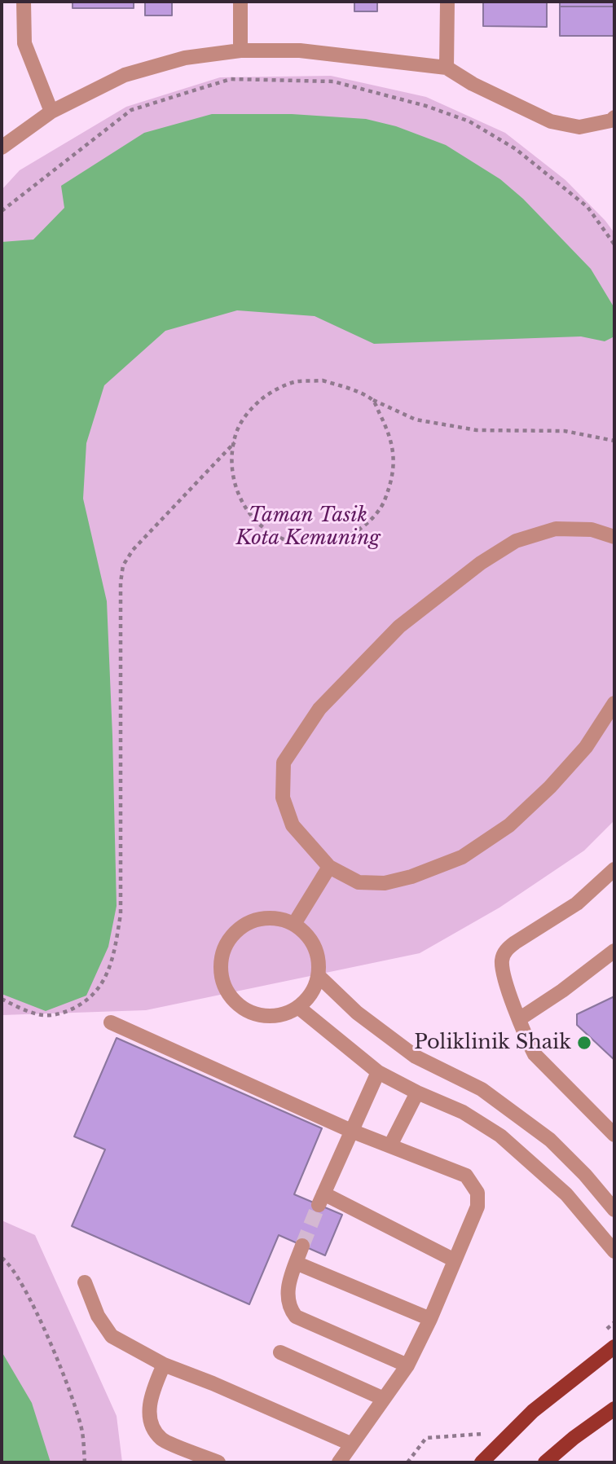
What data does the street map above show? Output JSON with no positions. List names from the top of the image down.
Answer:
{
  "parks": ["Taman Tasik Kota Kemuning"],
  "places": ["Poliklinik Shaik"]
}
